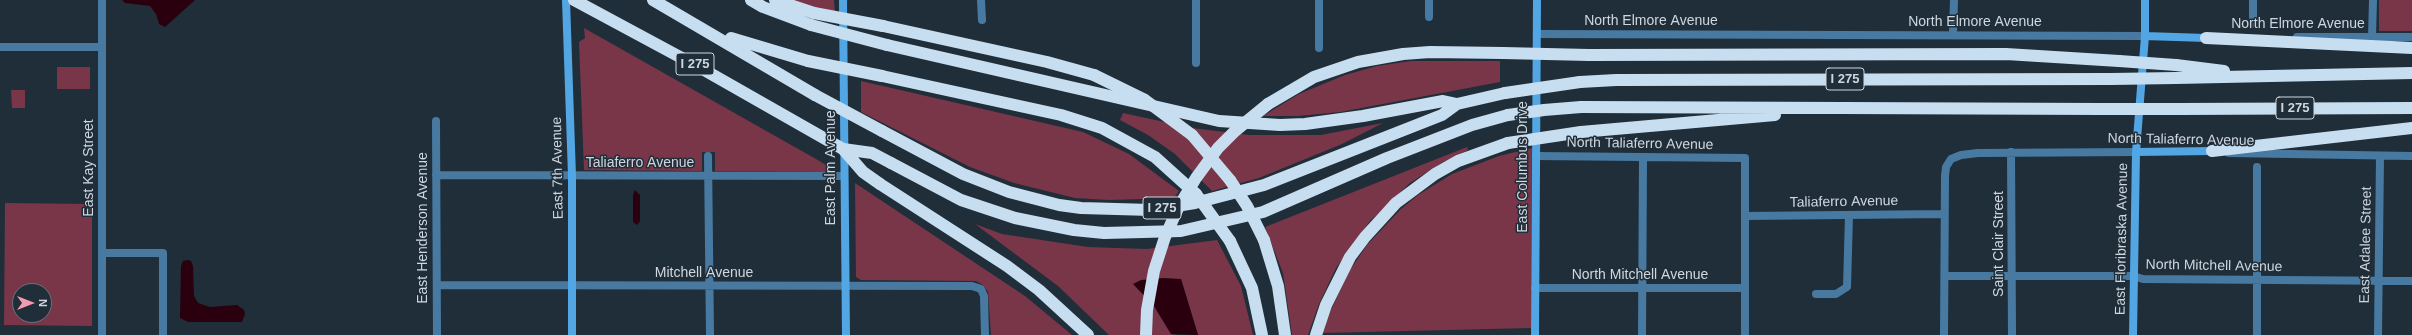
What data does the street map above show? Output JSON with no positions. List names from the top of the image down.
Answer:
{
  "streets": {
    "highway": ["I 275"],
    "street": [
      "North Elmore Avenue",
      "North Taliaferro Avenue",
      "Taliaferro Avenue",
      "East Columbus Drive",
      "East Kay Street",
      "East 7th Avenue",
      "East Palm Avenue",
      "East Henderson Avenue",
      "East Floribraska Avenue",
      "Saint Clair Street",
      "East Adalee Street",
      "North Mitchell Avenue",
      "Mitchell Avenue"
    ]
  },
  "crossings": [
    ["North Elmore Avenue", "East Columbus Drive"],
    ["North Elmore Avenue", "East Floribraska Avenue"],
    ["North Taliaferro Avenue", "Taliaferro Avenue"],
    ["North Taliaferro Avenue", "East Columbus Drive"],
    ["North Taliaferro Avenue", "East Floribraska Avenue"],
    ["North Taliaferro Avenue", "Saint Clair Street"],
    ["North Taliaferro Avenue", "East Adalee Street"],
    ["Taliaferro Avenue", "East 7th Avenue"],
    ["Taliaferro Avenue", "East Palm Avenue"],
    ["Taliaferro Avenue", "East Henderson Avenue"],
    ["East Columbus Drive", "North Mitchell Avenue"],
    ["East 7th Avenue", "Mitchell Avenue"],
    ["East Palm Avenue", "Mitchell Avenue"],
    ["East Henderson Avenue", "Mitchell Avenue"],
    ["East Floribraska Avenue", "North Mitchell Avenue"],
    ["Saint Clair Street", "North Mitchell Avenue"],
    ["East Adalee Street", "North Mitchell Avenue"]
  ],
  "north": "right"
}
